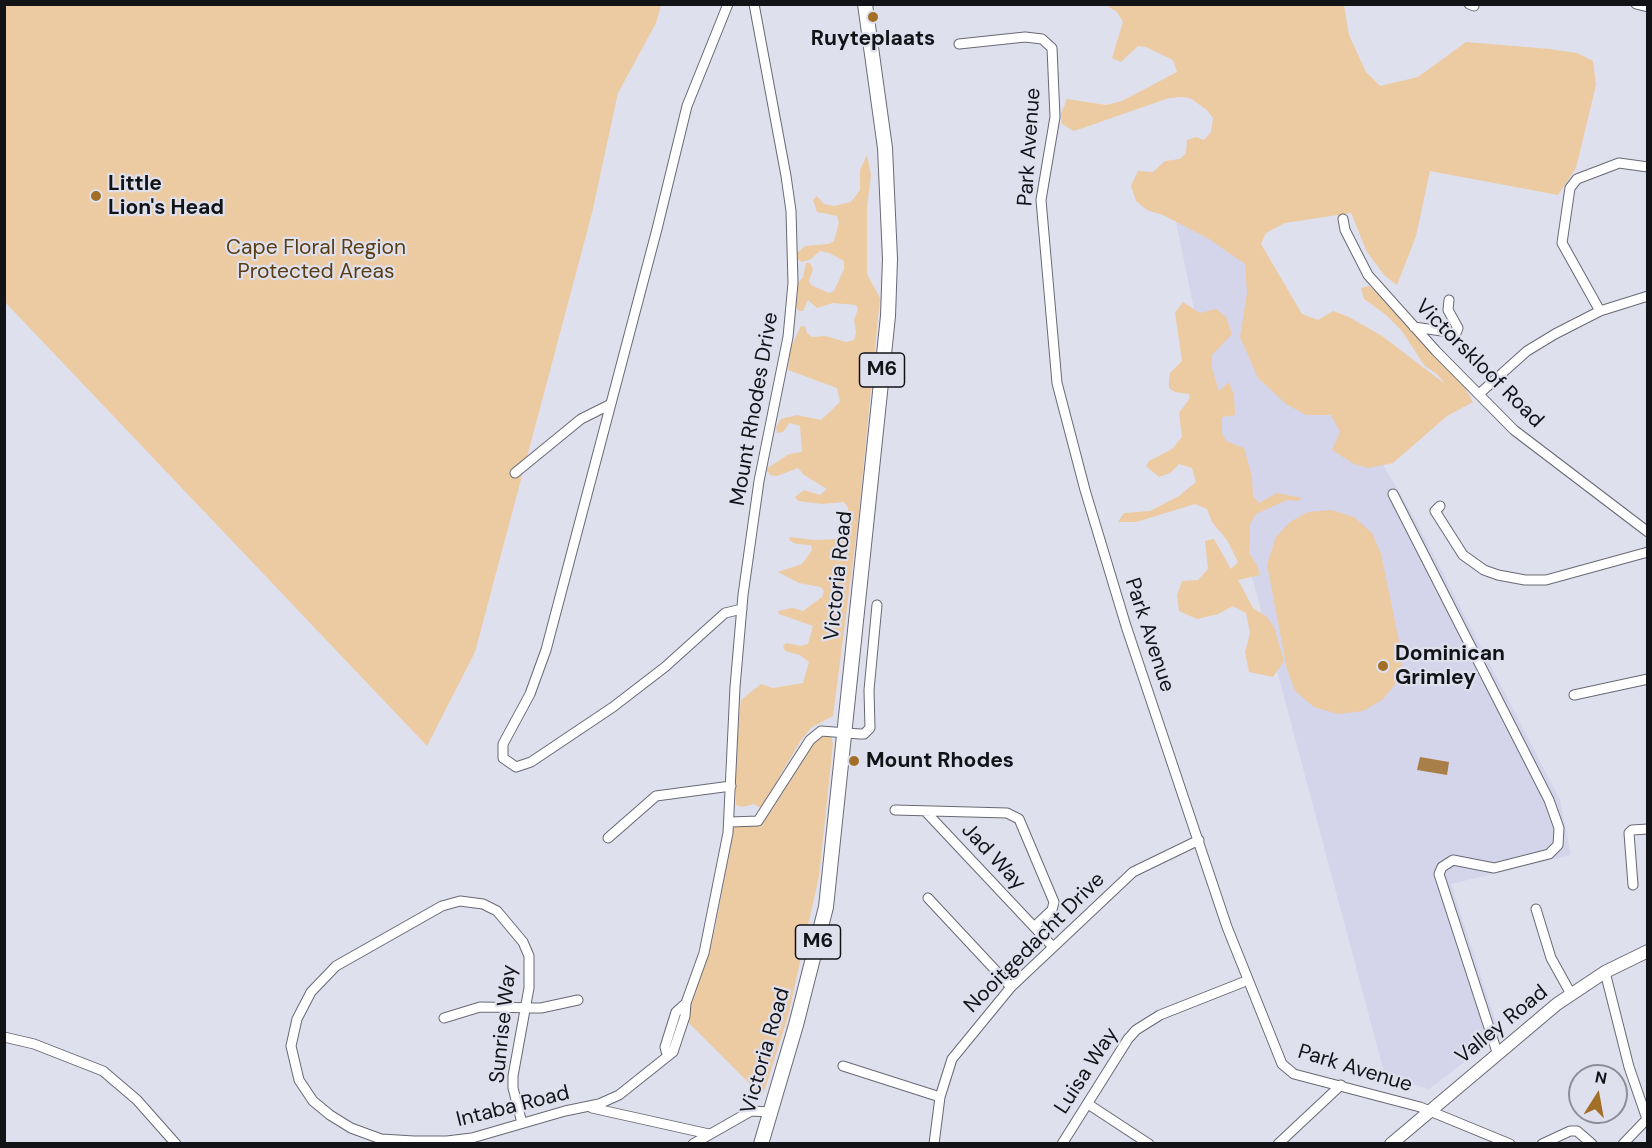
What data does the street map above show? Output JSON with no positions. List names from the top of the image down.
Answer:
{
  "streets": {
    "main road": ["M6", "Victoria Road"],
    "street": [
      "Park Avenue",
      "Victorskloof Road",
      "Mount Rhodes Drive",
      "Jad Way",
      "Nooitgedacht Drive",
      "Sunrise Way",
      "Valley Road",
      "Luisa Way",
      "Intaba Road"
    ]
  },
  "crossings": [
    ["Park Avenue", "Nooitgedacht Drive"],
    ["Park Avenue", "Valley Road"],
    ["Park Avenue", "Luisa Way"],
    ["Mount Rhodes Drive", "Intaba Road"],
    ["Jad Way", "Nooitgedacht Drive"],
    ["Sunrise Way", "Intaba Road"]
  ],
  "parks": ["Cape Floral Region Protected Areas"],
  "places": [
    "Ruyteplaats",
    "Little Lion's Head",
    "Dominican Grimley",
    "Mount Rhodes"
  ],
  "north": "top"
}
